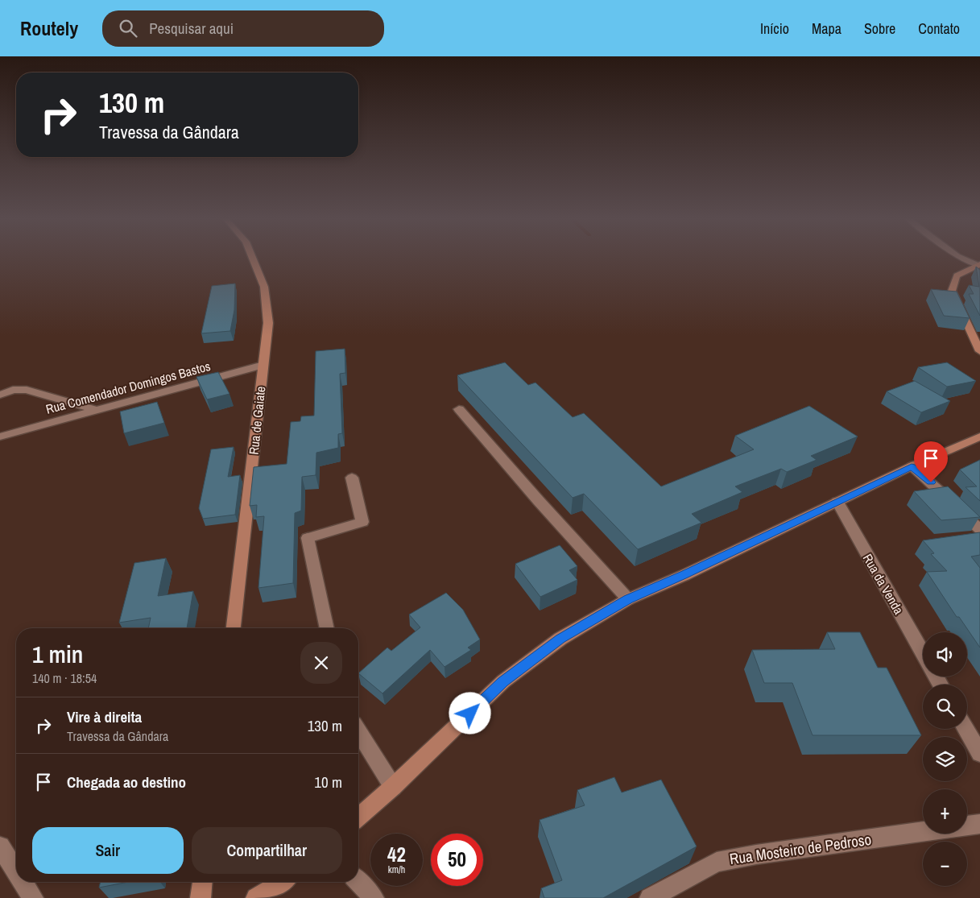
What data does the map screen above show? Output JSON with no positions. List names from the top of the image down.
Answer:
{
  "streets": {
    "main road": ["Rua de Gaiate"],
    "street": ["Rua Comendador Domingos Bastos", "Rua da Venda", "Rua Mosteiro de Pedroso"]
  },
  "crossings": [
    ["Rua Comendador Domingos Bastos", "Rua de Gaiate"]
  ],
  "page": {
    "header": "Routely",
    "search": "Pesquisar aqui",
    "nav": [
      "Início",
      "Mapa",
      "Sobre",
      "Contato"
    ],
    "turn": ["130 m", "Travessa da Gândara"],
    "heading": ["1 min", "140 m · 18:54"],
    "map_buttons": ["+", "−"],
    "list": [
      {
        "name": "Vire à direita",
        "note": "Travessa da Gândara",
        "value": "130 m"
      },
      {
        "name": "Chegada ao destino",
        "value": "10 m"
      }
    ],
    "buttons": ["Sair", "Compartilhar"],
    "speed": "42 km/h",
    "limit": "50"
  }
}
